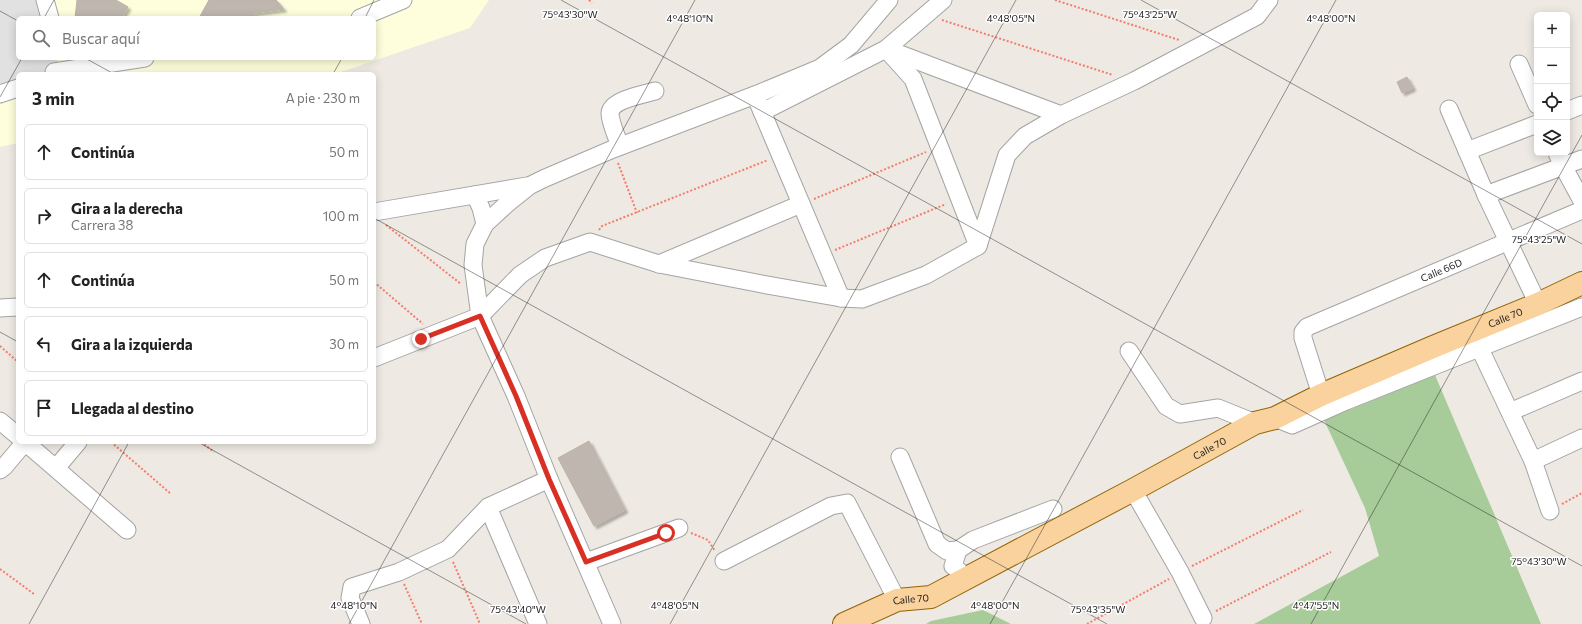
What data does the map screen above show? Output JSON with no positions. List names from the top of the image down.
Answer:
{
  "streets": {
    "main road": ["Calle 70"],
    "street": ["Calle 66D"]
  },
  "crossings": [
    ["Calle 66D", "Calle 70"]
  ],
  "page": {
    "map_buttons": ["+", "−"],
    "search": "Buscar aquí",
    "heading": ["3 min", "A pie · 230 m"],
    "list": [
      ["Continúa", "50 m"],
      ["Gira a la derecha", "Carrera 38", "100 m"],
      ["Continúa", "50 m"],
      ["Gira a la izquierda", "30 m"],
      "Llegada al destino"
    ]
  },
  "coordinates": [
    "75°43'30\"W",
    "75°43'25\"W",
    "4°48'10\"N",
    "4°48'05\"N",
    "4°48'00\"N",
    "4°47'55\"N",
    "75°43'40\"W",
    "75°43'35\"W"
  ]
}
